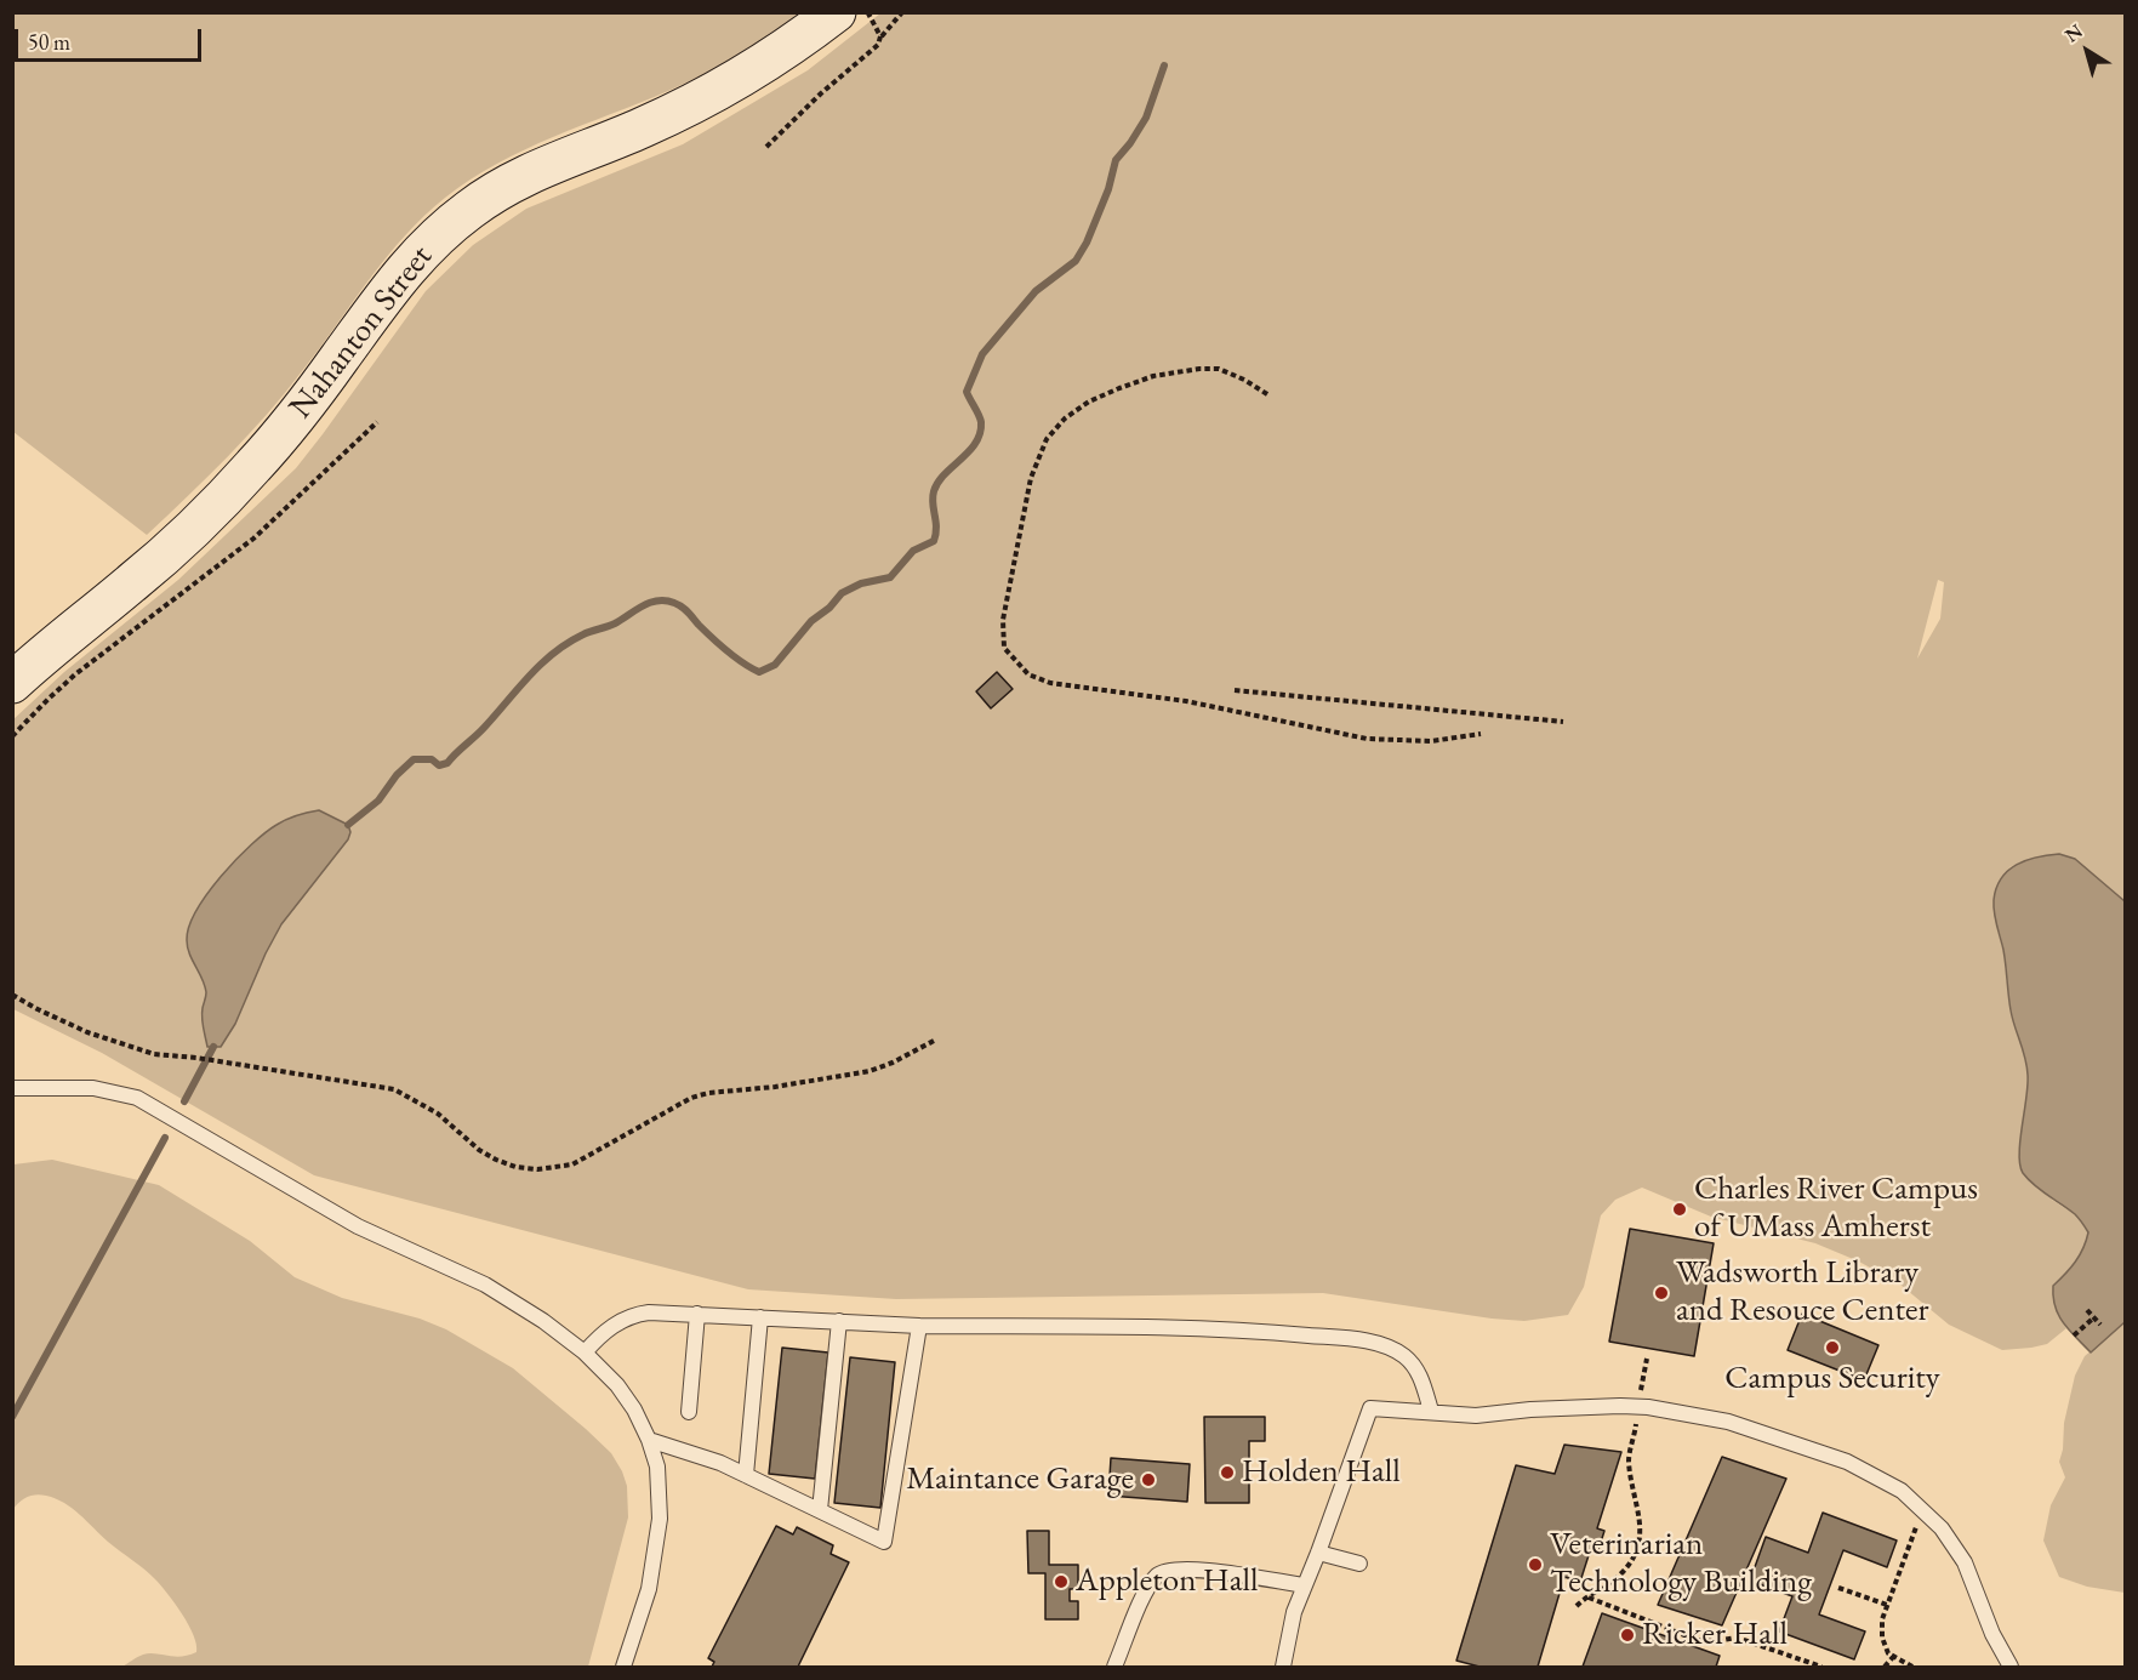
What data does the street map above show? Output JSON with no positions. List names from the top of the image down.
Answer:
{
  "streets": {
    "main road": ["Nahanton Street"]
  },
  "places": [
    "Charles River Campus of UMass Amherst",
    "Wadsworth Library and Resouce Center",
    "Campus Security",
    "Holden Hall",
    "Maintance Garage",
    "Veterinarian Technology Building",
    "Appleton Hall",
    "Ricker Hall"
  ],
  "scale_bar": "50 m",
  "north": "top left"
}
